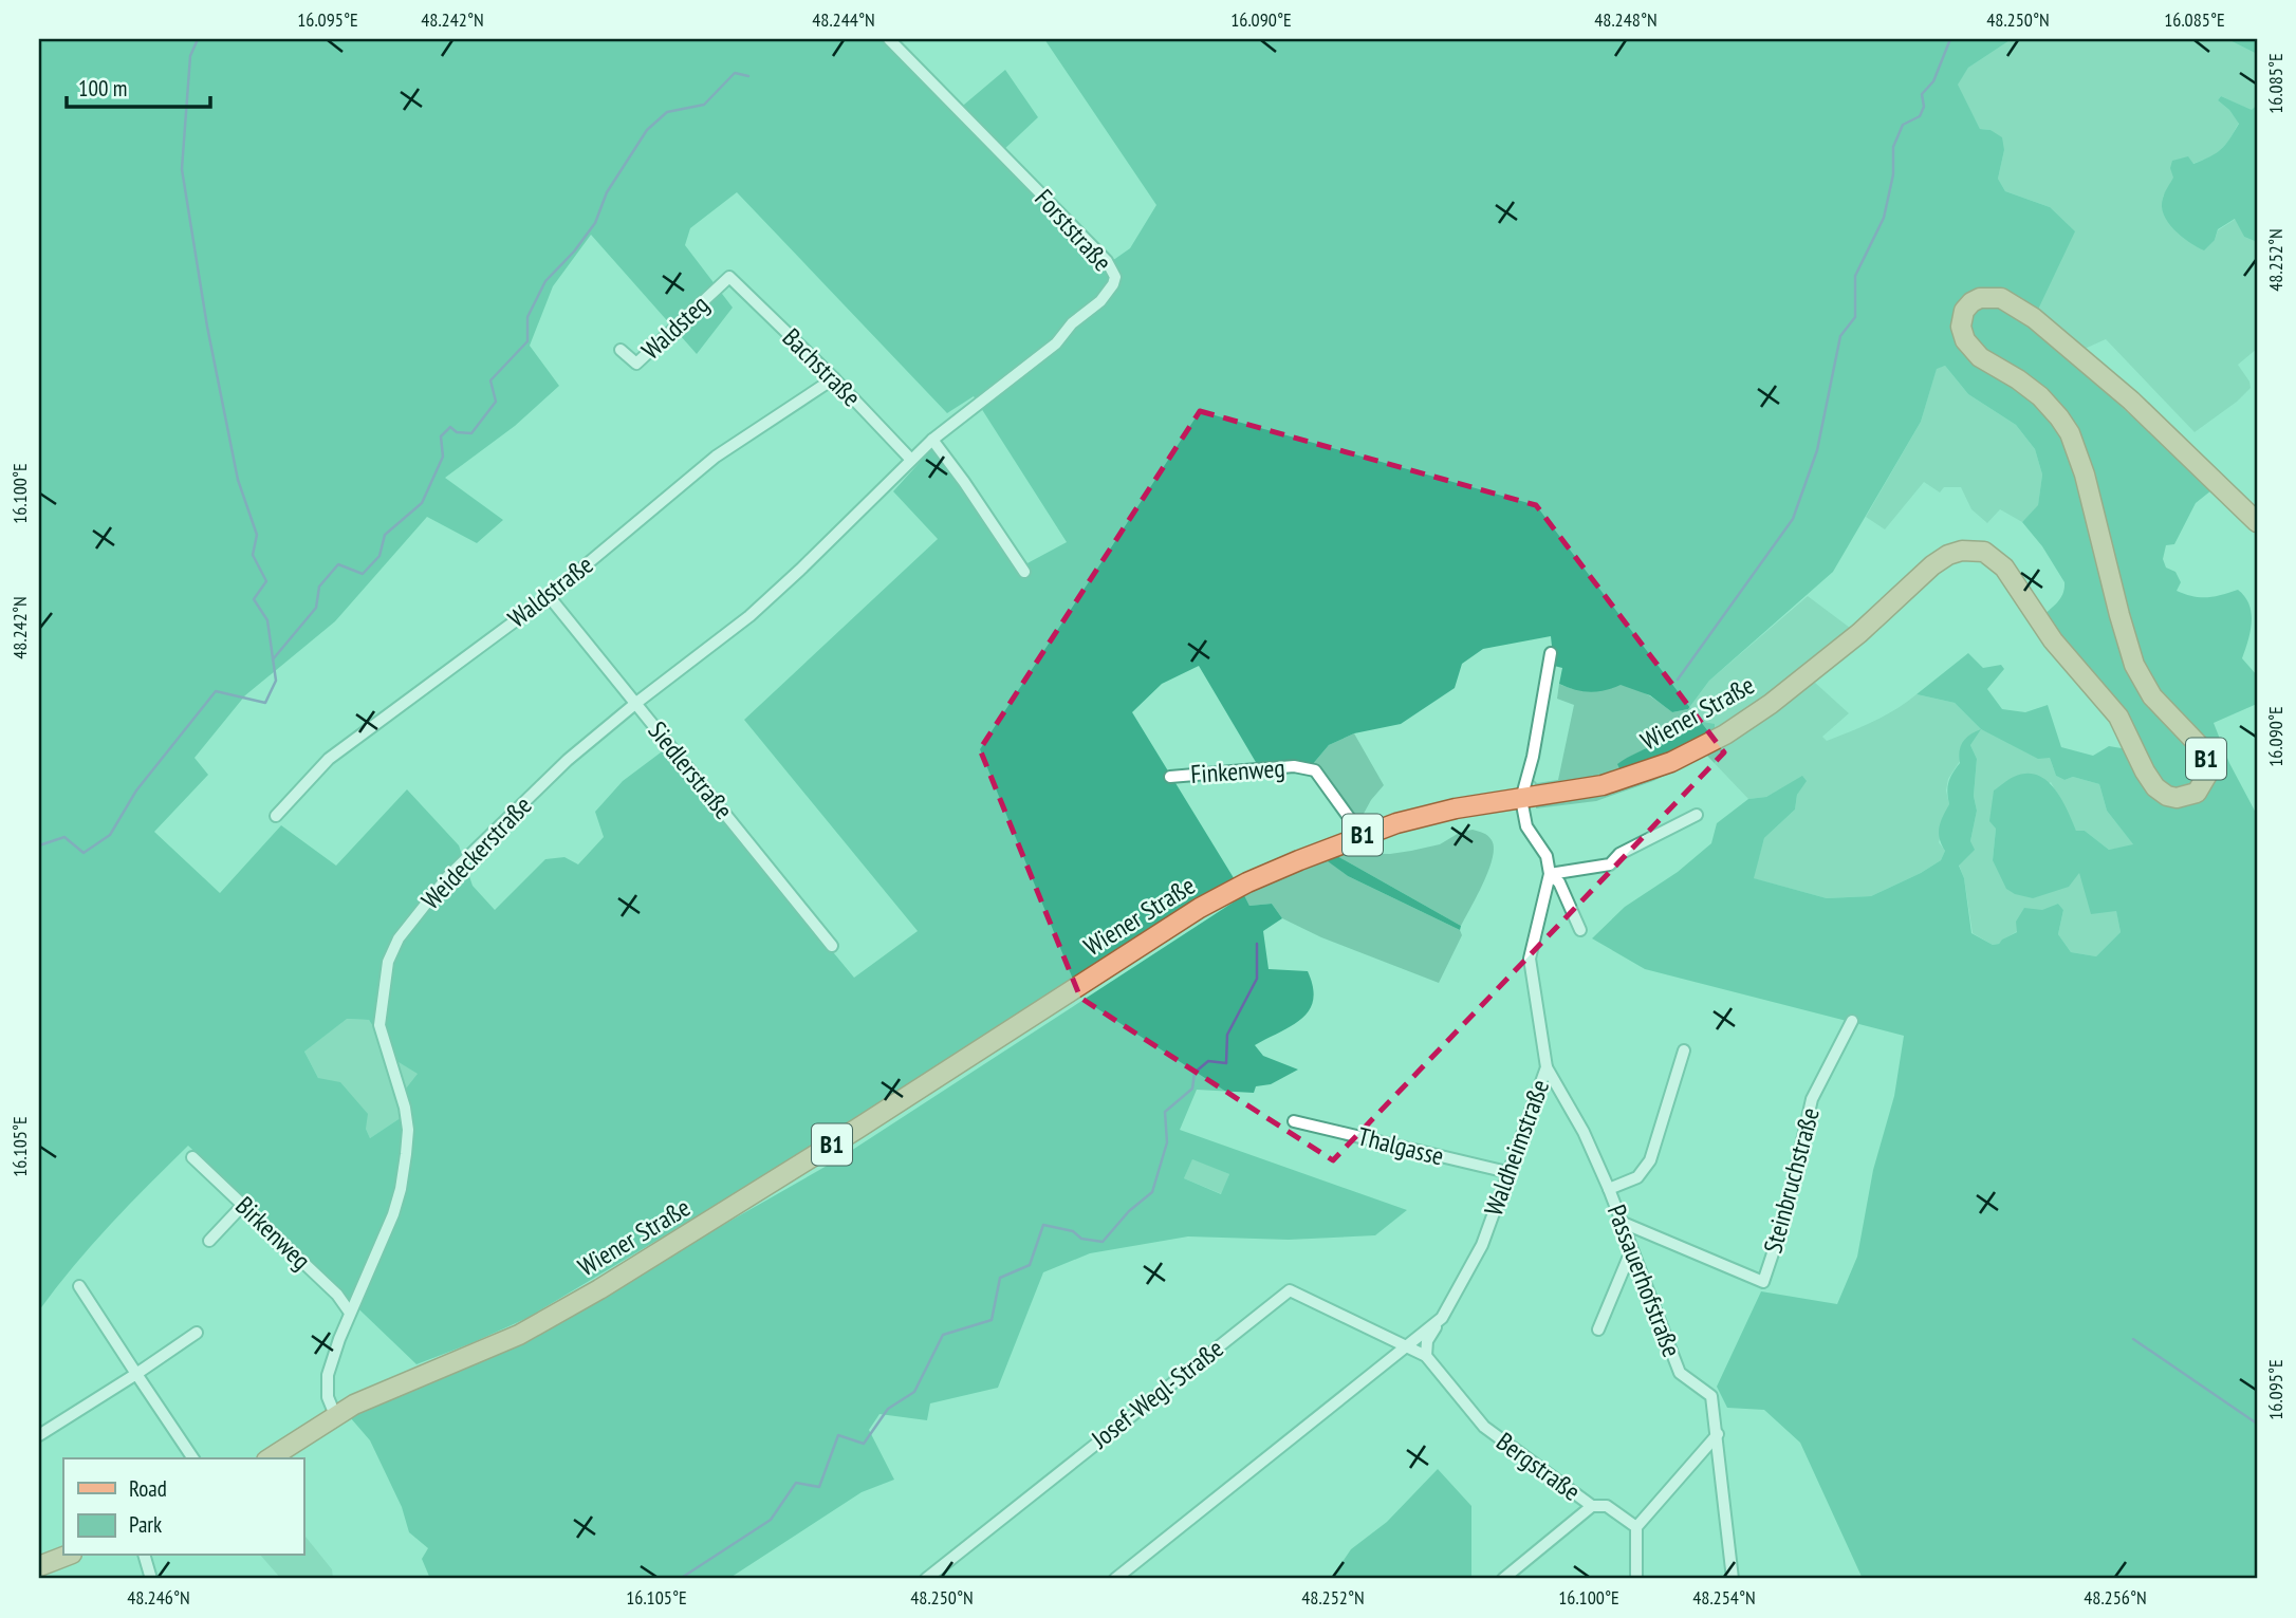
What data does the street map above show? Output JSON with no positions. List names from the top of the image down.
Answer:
{
  "streets": {
    "main road": ["Wiener Straße", "B1"],
    "street": [
      "Forststraße",
      "Waldsteg",
      "Bachstraße",
      "Waldstraße",
      "Siedlerstraße",
      "Finkenweg",
      "Weideckerstraße",
      "Thalgasse",
      "Waldheimstraße",
      "Steinbruchstraße",
      "Birkenweg",
      "Passauerhofstraße",
      "Josef-Wegl-Straße",
      "Bergstraße"
    ]
  },
  "crossings": [
    ["Forststraße", "Weideckerstraße"],
    ["Waldsteg", "Bachstraße"],
    ["Bachstraße", "Waldstraße"],
    ["Bachstraße", "Weideckerstraße"],
    ["Waldstraße", "Siedlerstraße"],
    ["Wiener Straße", "Finkenweg"],
    ["Wiener Straße", "Weideckerstraße"],
    ["Siedlerstraße", "Weideckerstraße"],
    ["Weideckerstraße", "Birkenweg"],
    ["Thalgasse", "Waldheimstraße"],
    ["Waldheimstraße", "Passauerhofstraße"],
    ["Waldheimstraße", "Josef-Wegl-Straße"],
    ["Waldheimstraße", "Bergstraße"],
    ["Steinbruchstraße", "Passauerhofstraße"],
    ["Josef-Wegl-Straße", "Bergstraße"]
  ],
  "legend": ["Road", "Park"],
  "scale_bar": "100 m",
  "coordinates": [
    "16.095°E",
    "48.242°N",
    "48.244°N",
    "16.090°E",
    "48.248°N",
    "48.250°N",
    "16.085°E",
    "48.252°N",
    "16.100°E",
    "16.105°E",
    "48.246°N",
    "48.254°N",
    "48.256°N"
  ]
}
